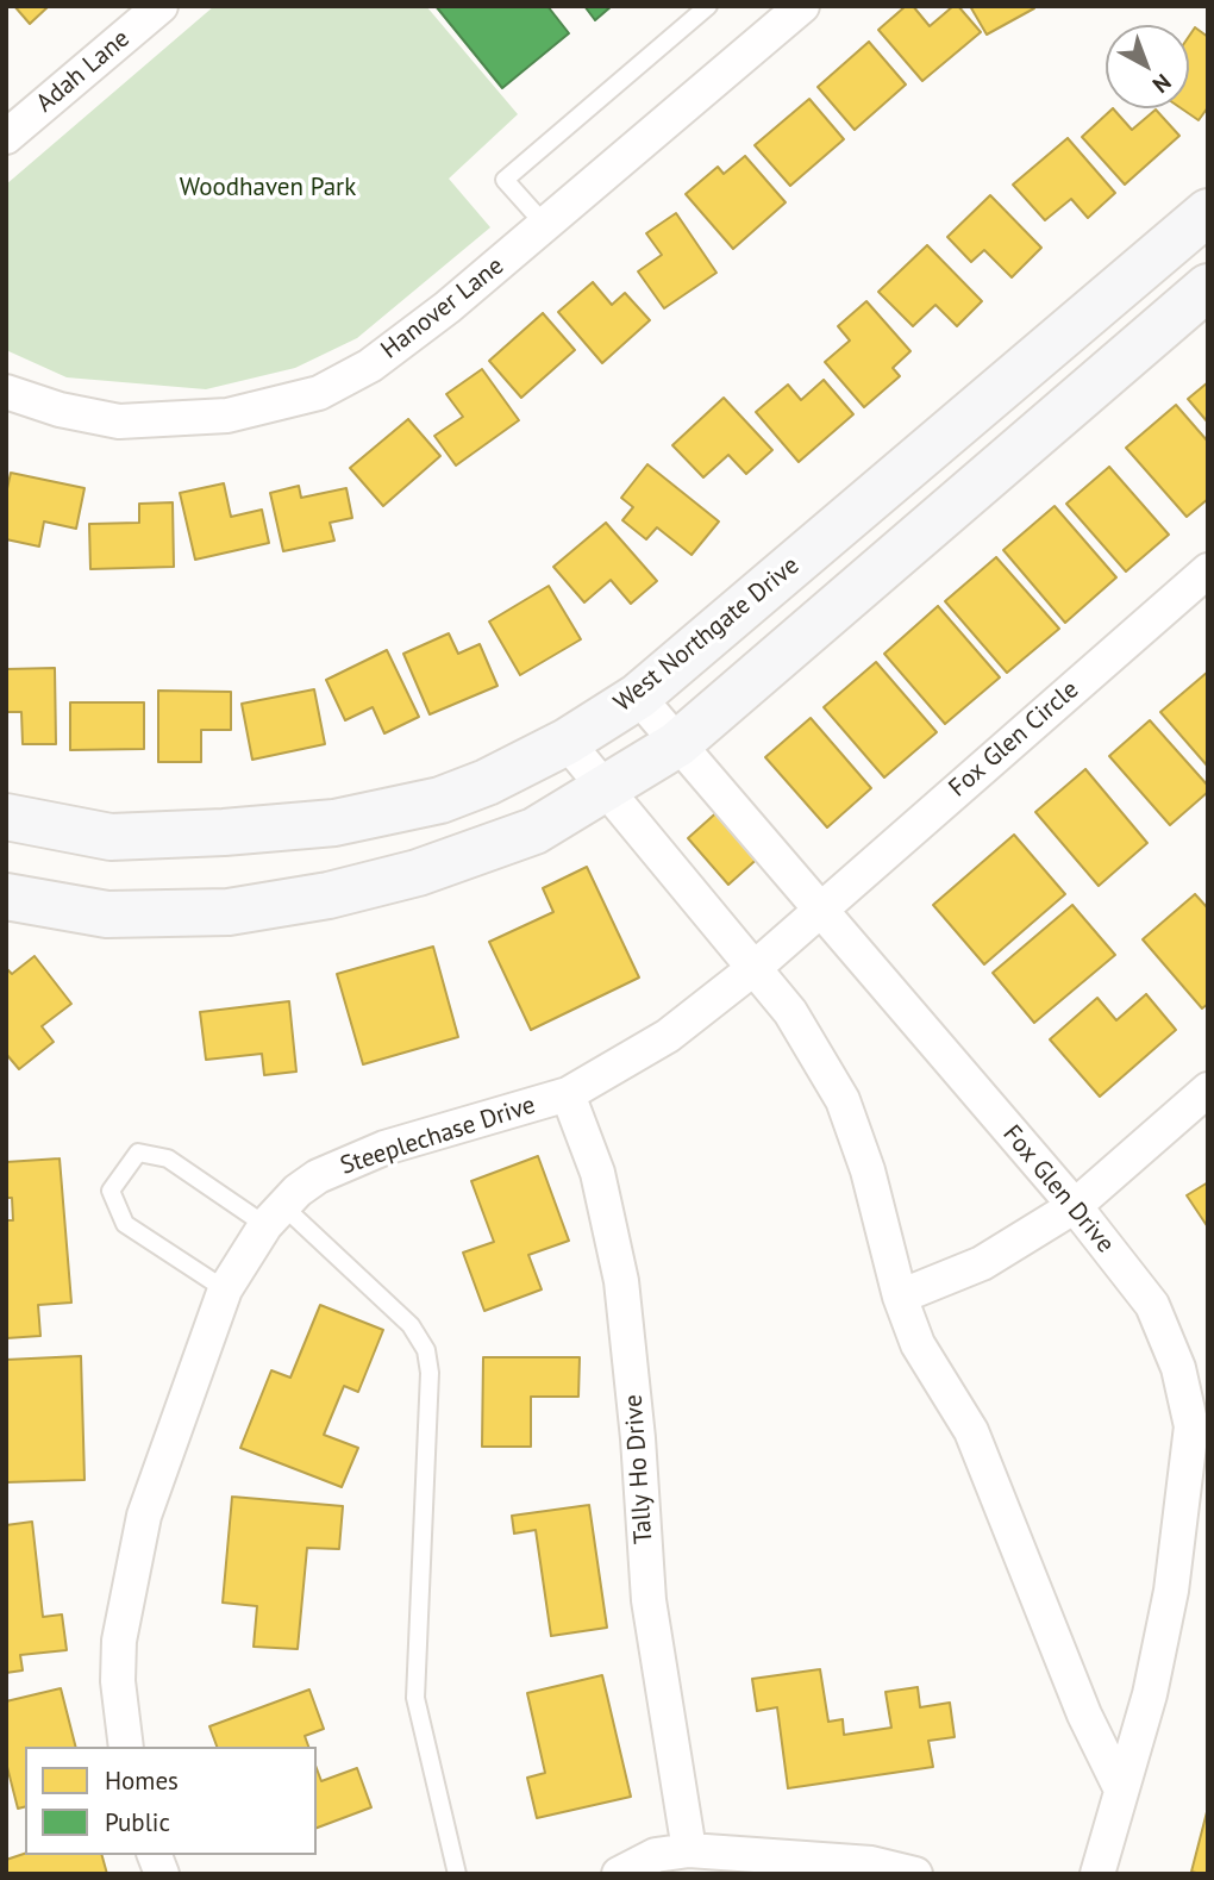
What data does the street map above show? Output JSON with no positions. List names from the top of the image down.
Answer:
{
  "streets": {
    "main road": ["West Northgate Drive"],
    "street": [
      "Adah Lane",
      "Hanover Lane",
      "Fox Glen Circle",
      "Steeplechase Drive",
      "Fox Glen Drive",
      "Tally Ho Drive"
    ]
  },
  "crossings": [
    ["West Northgate Drive", "Fox Glen Drive"],
    ["Fox Glen Circle", "Steeplechase Drive"],
    ["Fox Glen Circle", "Fox Glen Drive"],
    ["Steeplechase Drive", "Fox Glen Drive"],
    ["Steeplechase Drive", "Tally Ho Drive"]
  ],
  "parks": ["Woodhaven Park"],
  "legend": ["Homes", "Public"],
  "north": "bottom right"
}
